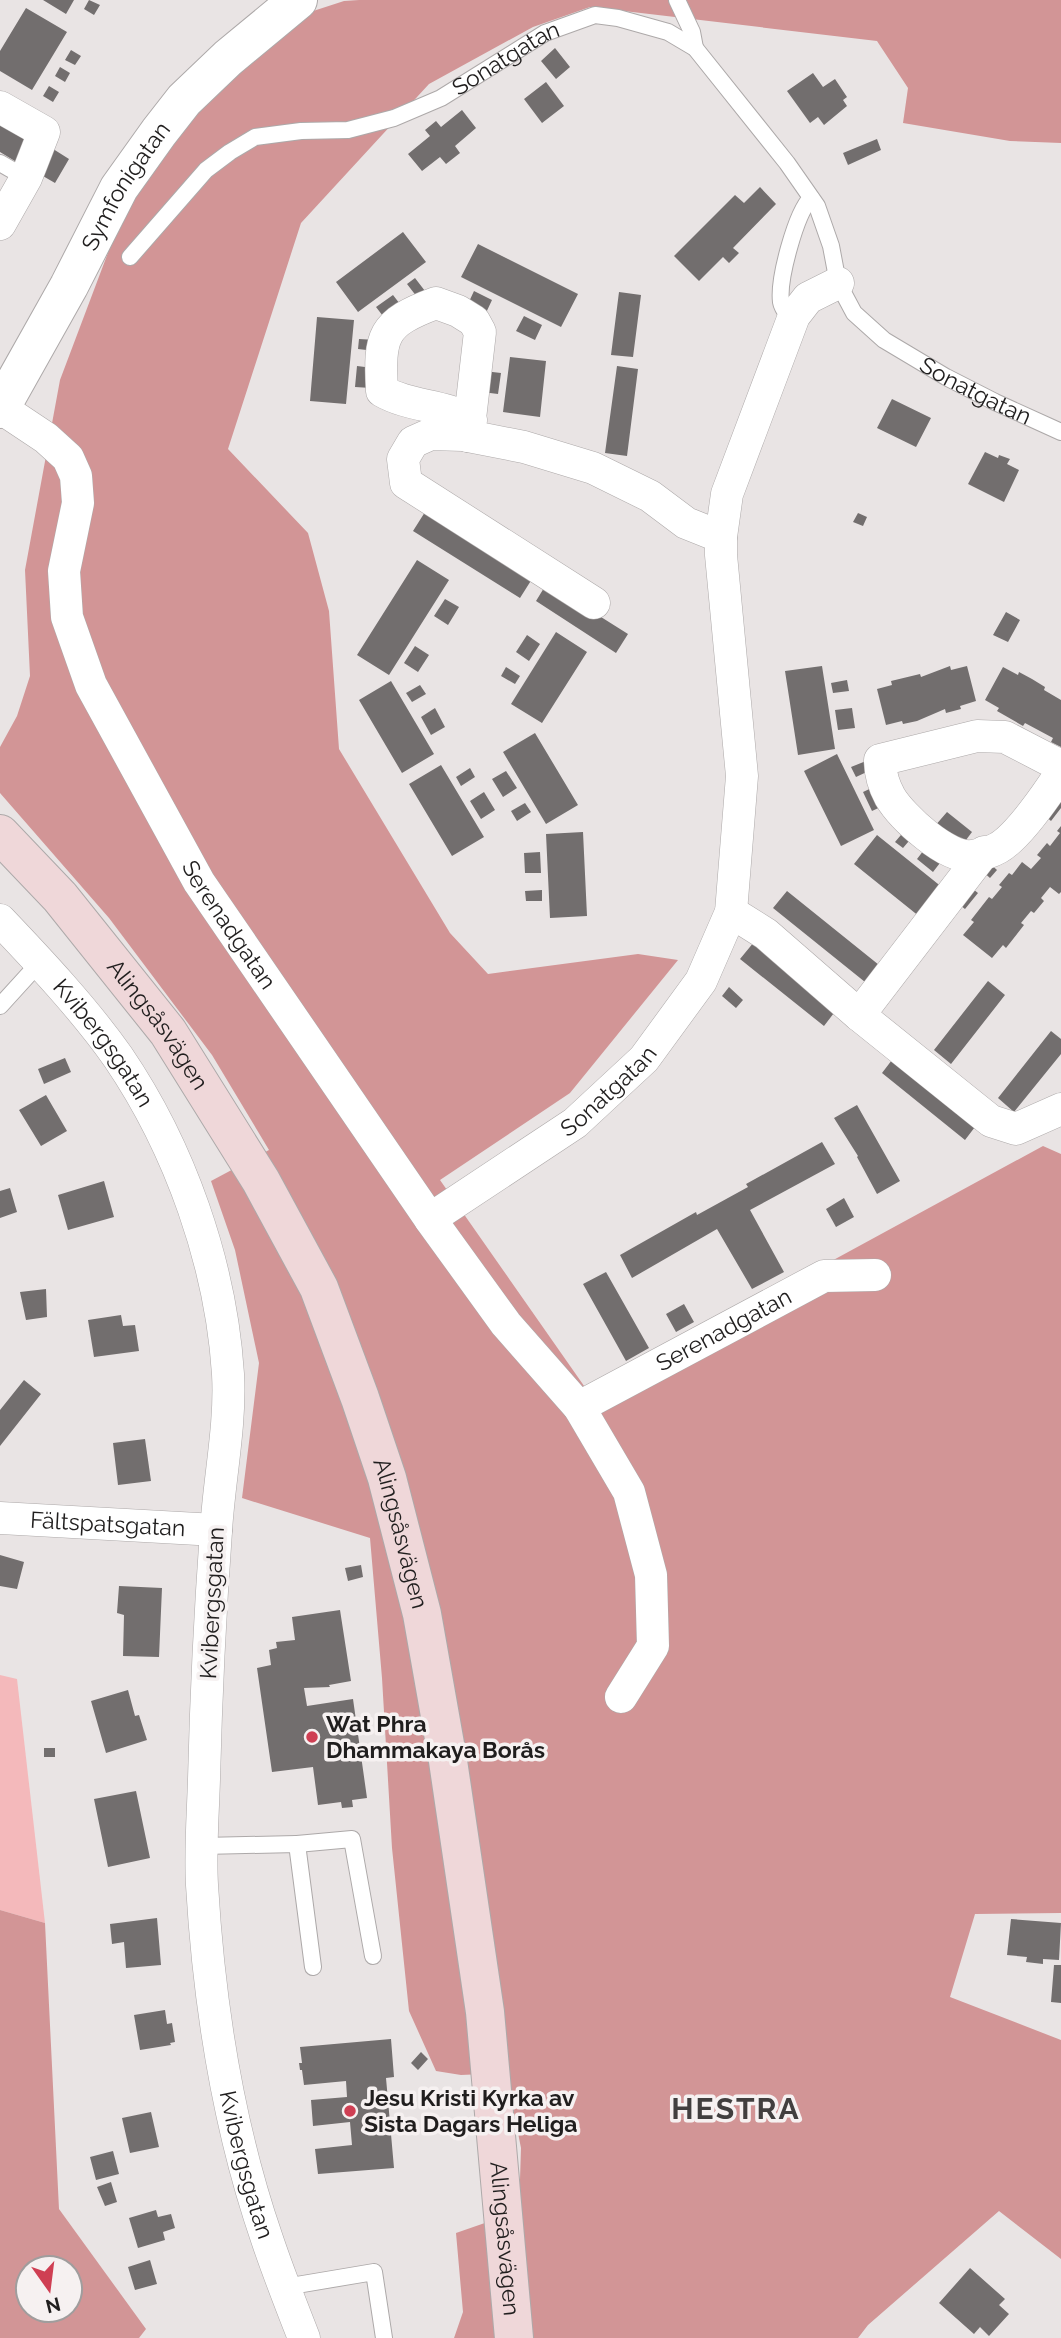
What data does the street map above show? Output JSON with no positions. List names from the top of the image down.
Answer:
{
  "streets": {
    "main road": ["Alingsåsvägen"],
    "street": [
      "Sonatgatan",
      "Symfonigatan",
      "Serenadgatan",
      "Kvibergsgatan",
      "Fältspatsgatan"
    ]
  },
  "crossings": [
    ["Sonatgatan", "Serenadgatan"],
    ["Symfonigatan", "Serenadgatan"],
    ["Kvibergsgatan", "Fältspatsgatan"]
  ],
  "districts": ["HESTRA"],
  "places": ["Wat Phra Dhammakaya Borås", "Jesu Kristi Kyrka av Sista Dagars Heliga"],
  "north": "bottom"
}
